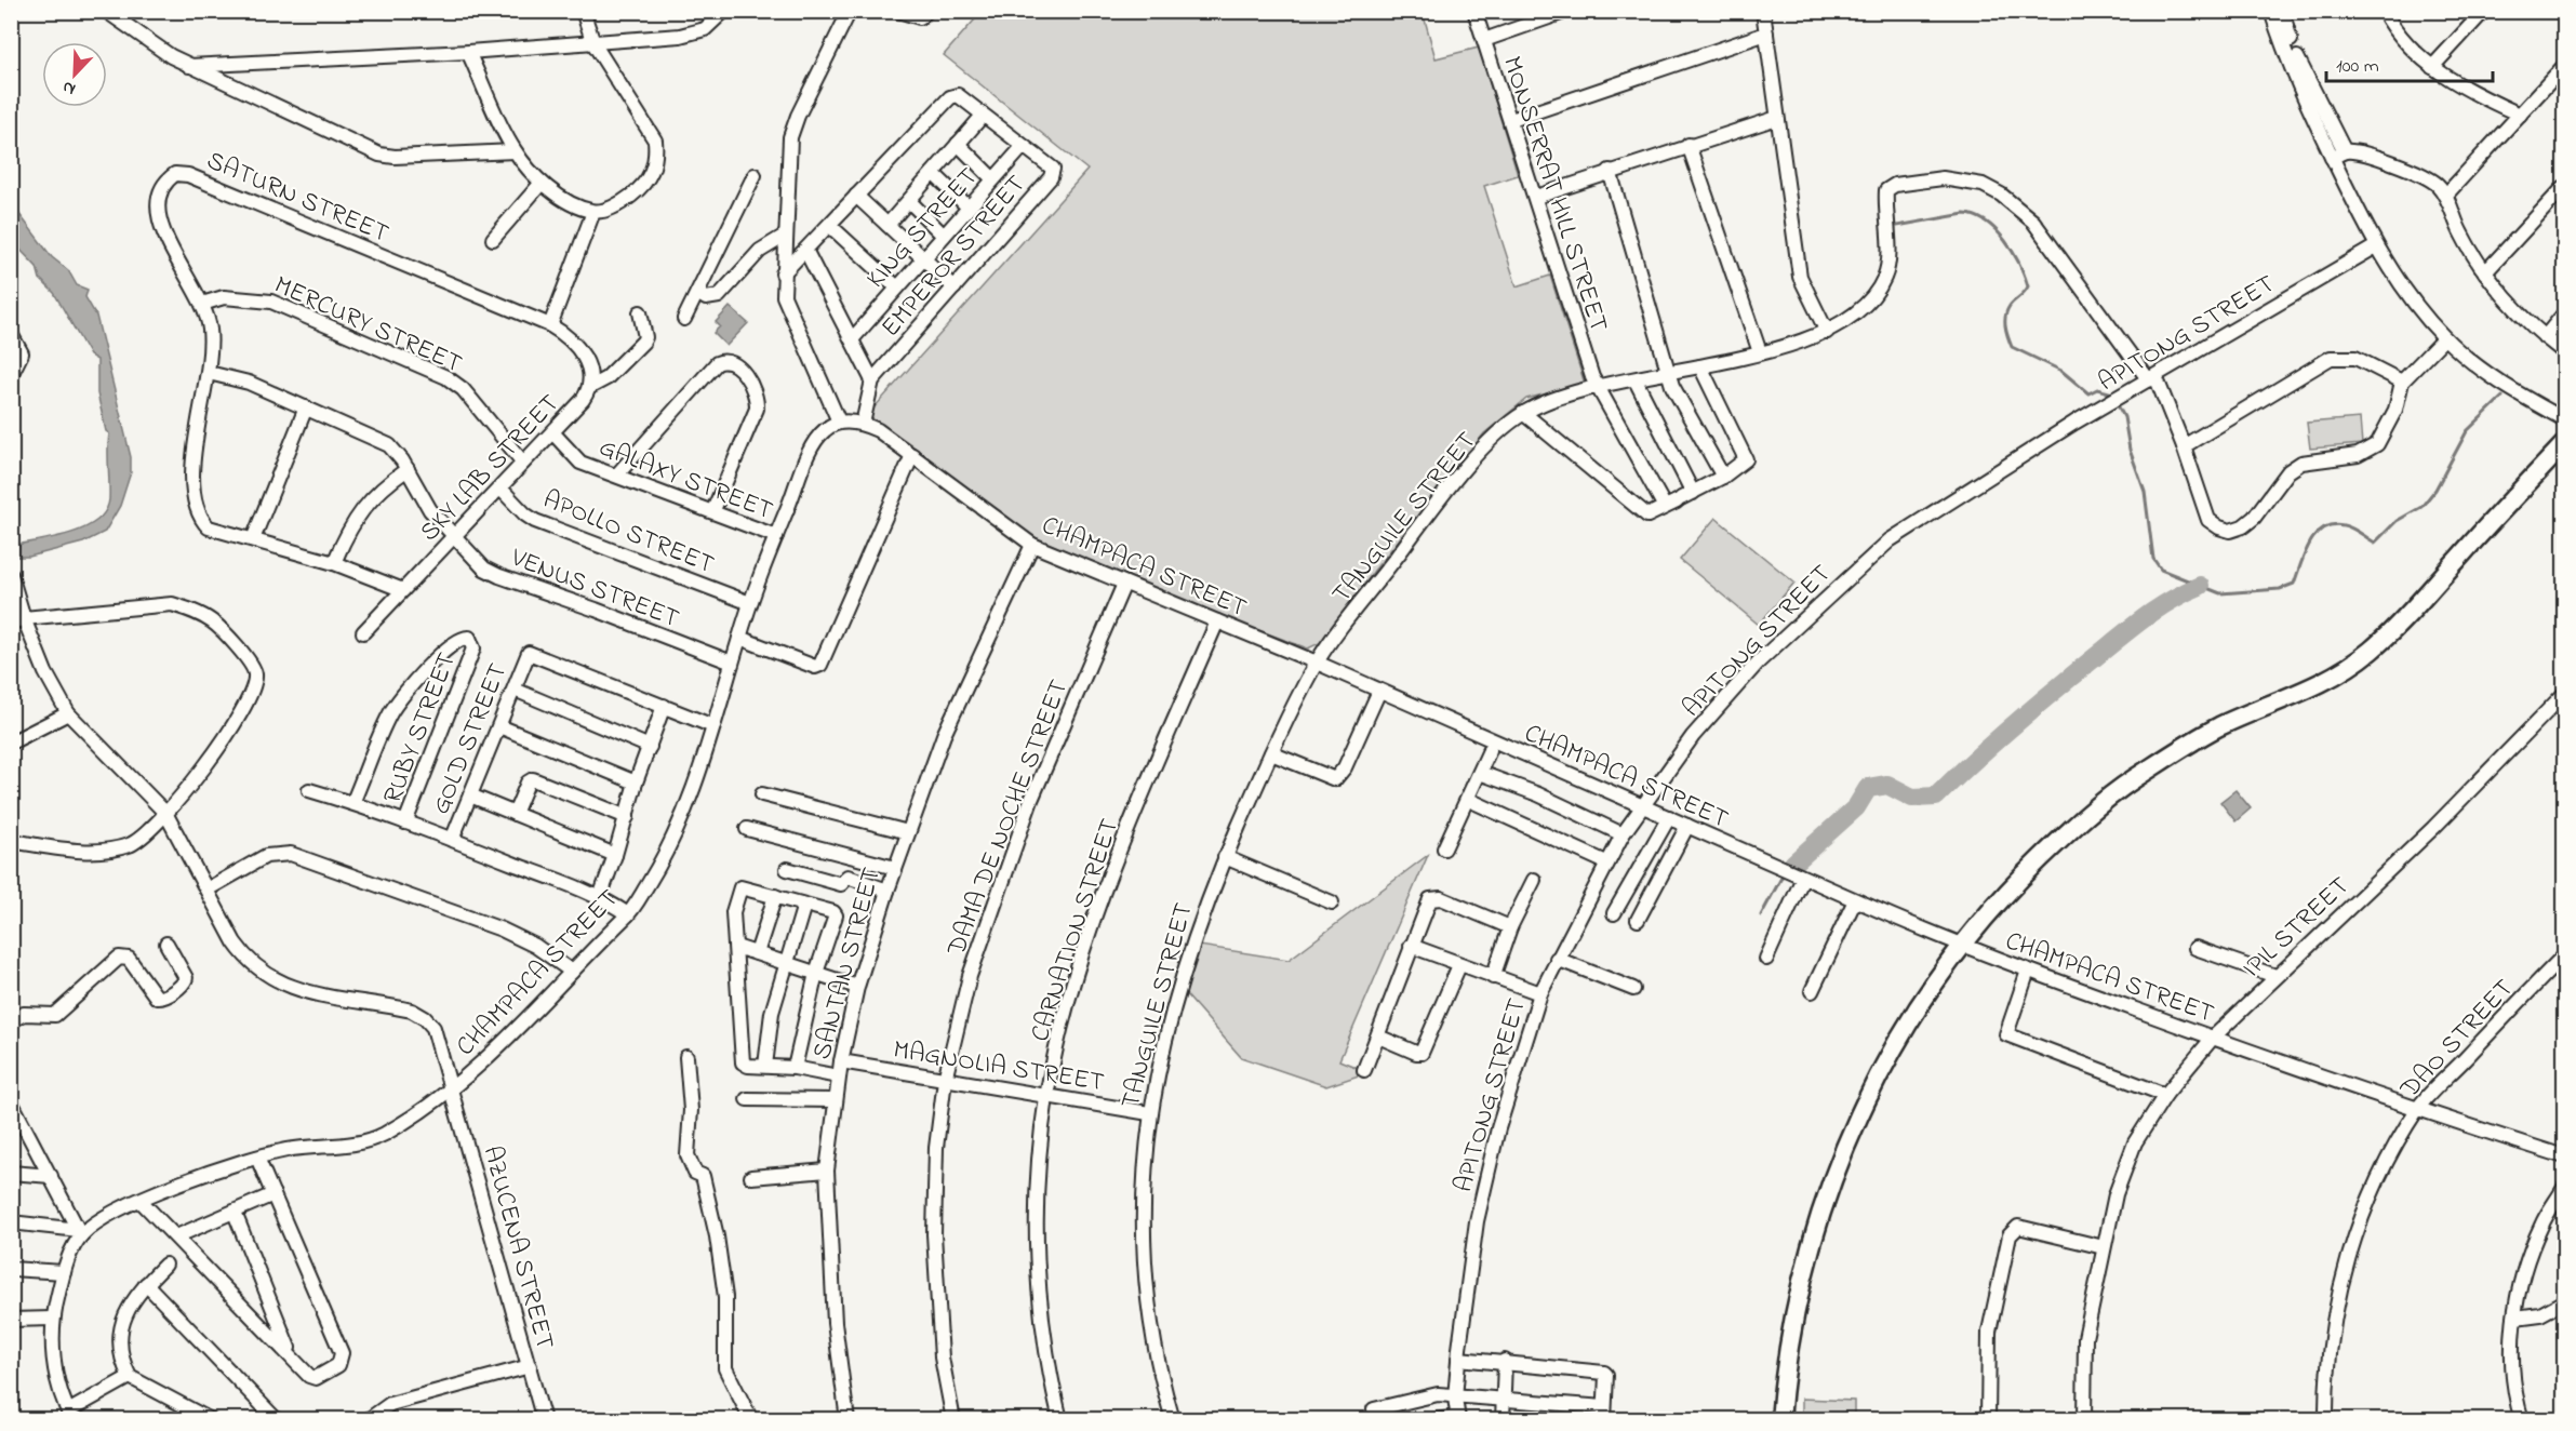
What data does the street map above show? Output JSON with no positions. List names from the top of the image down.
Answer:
{
  "streets": {
    "street": [
      "MONSERRAT HILL STREET",
      "SATURN STREET",
      "KING STREET",
      "EMPEROR STREET",
      "MERCURY STREET",
      "APITONG STREET",
      "SKY LAB STREET",
      "GALAXY STREET",
      "TANGUILE STREET",
      "APOLLO STREET",
      "CHAMPACA STREET",
      "VENUS STREET",
      "RUBY STREET",
      "GOLD STREET",
      "DAMA DE NOCHE STREET",
      "IPIL STREET",
      "CARNATION STREET",
      "SANTAN STREET",
      "DAO STREET",
      "MAGNOLIA STREET",
      "AZUCENA STREET"
    ]
  },
  "crossings": [
    ["MONSERRAT HILL STREET", "TANGUILE STREET"],
    ["SATURN STREET", "MERCURY STREET"],
    ["SATURN STREET", "SKY LAB STREET"],
    ["SATURN STREET", "VENUS STREET"],
    ["KING STREET", "EMPEROR STREET"],
    ["EMPEROR STREET", "CHAMPACA STREET"],
    ["MERCURY STREET", "SKY LAB STREET"],
    ["APITONG STREET", "TANGUILE STREET"],
    ["APITONG STREET", "CHAMPACA STREET"],
    ["SKY LAB STREET", "GALAXY STREET"],
    ["SKY LAB STREET", "APOLLO STREET"],
    ["SKY LAB STREET", "VENUS STREET"],
    ["GALAXY STREET", "CHAMPACA STREET"],
    ["TANGUILE STREET", "CHAMPACA STREET"],
    ["TANGUILE STREET", "MAGNOLIA STREET"],
    ["APOLLO STREET", "CHAMPACA STREET"],
    ["CHAMPACA STREET", "VENUS STREET"],
    ["CHAMPACA STREET", "GOLD STREET"],
    ["CHAMPACA STREET", "DAMA DE NOCHE STREET"],
    ["CHAMPACA STREET", "IPIL STREET"],
    ["CHAMPACA STREET", "CARNATION STREET"],
    ["CHAMPACA STREET", "SANTAN STREET"],
    ["CHAMPACA STREET", "DAO STREET"],
    ["CHAMPACA STREET", "AZUCENA STREET"],
    ["RUBY STREET", "GOLD STREET"],
    ["DAMA DE NOCHE STREET", "MAGNOLIA STREET"],
    ["CARNATION STREET", "MAGNOLIA STREET"],
    ["SANTAN STREET", "MAGNOLIA STREET"]
  ],
  "scale_bar": "100 m",
  "north": "bottom left"
}
